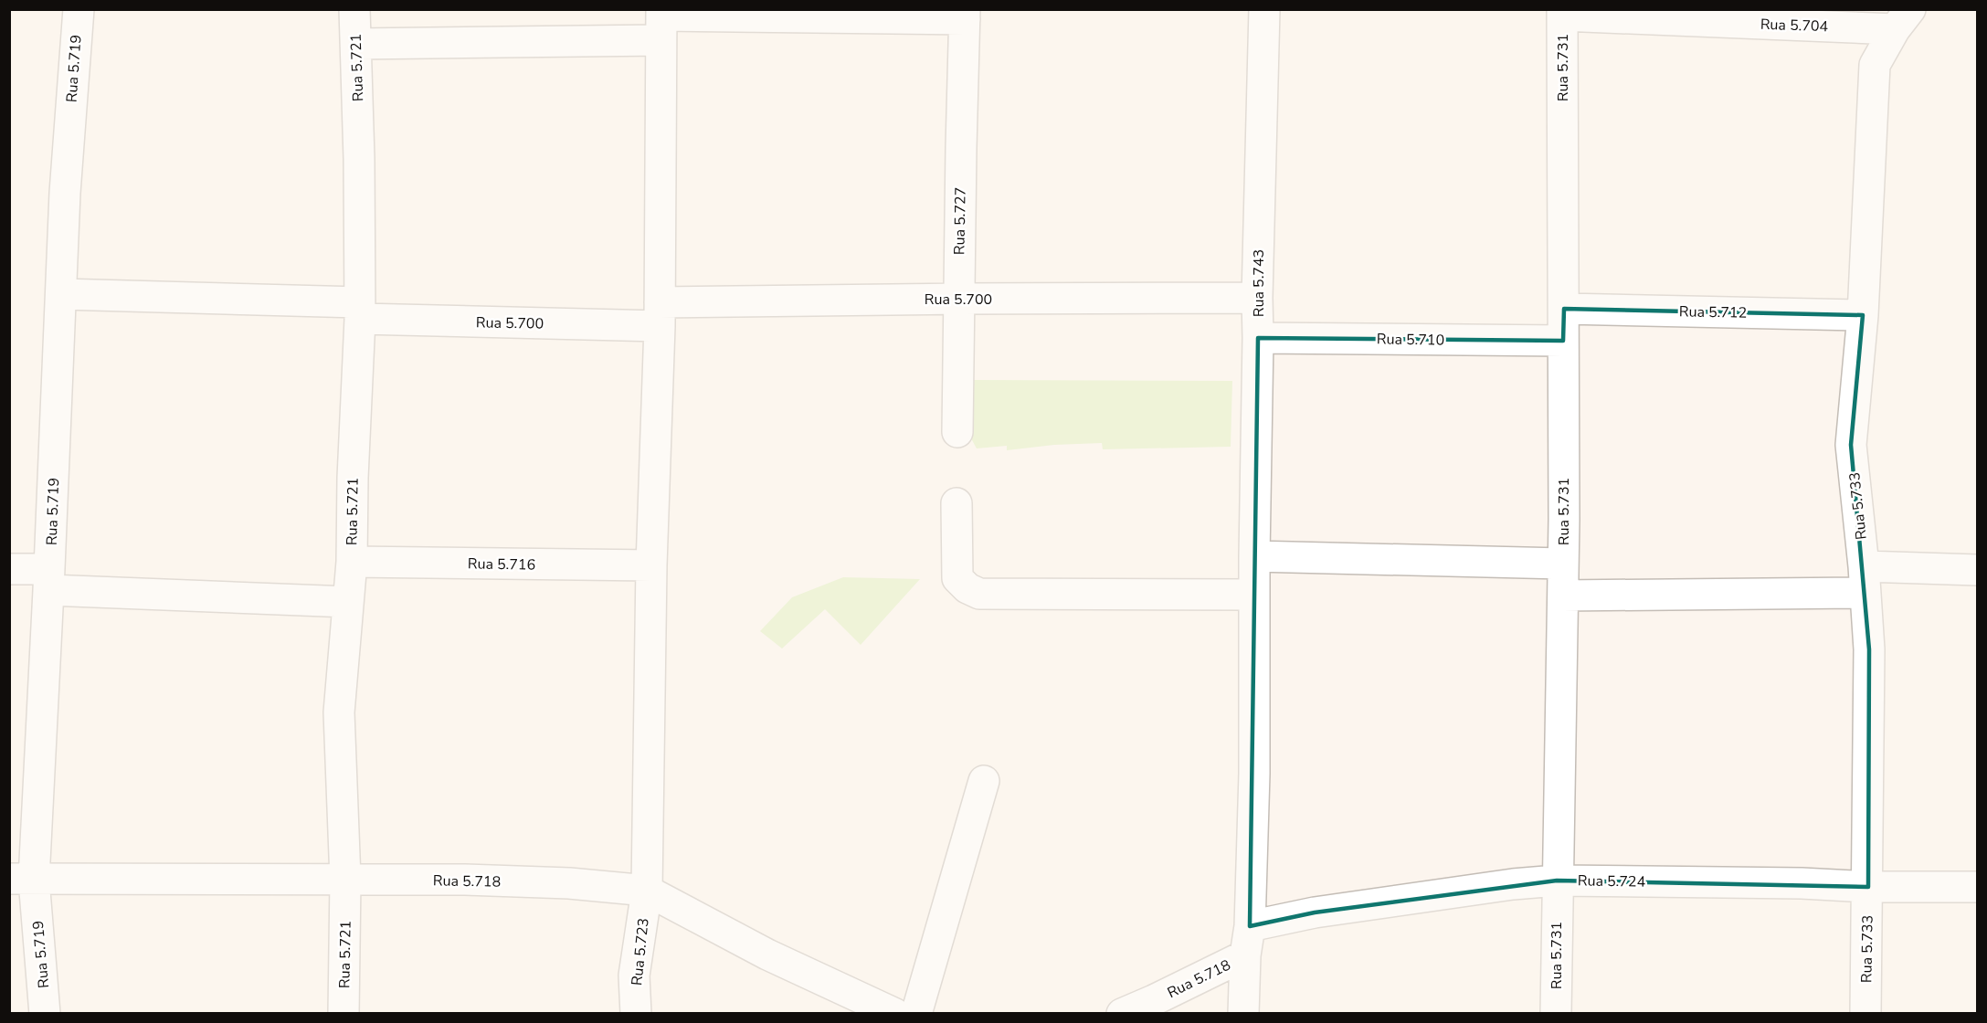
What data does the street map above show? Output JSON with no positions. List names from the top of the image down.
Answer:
{
  "streets": {
    "street": [
      "Rua 5.704",
      "Rua 5.721",
      "Rua 5.731",
      "Rua 5.719",
      "Rua 5.727",
      "Rua 5.743",
      "Rua 5.700",
      "Rua 5.712",
      "Rua 5.710",
      "Rua 5.733",
      "Rua 5.716",
      "Rua 5.718",
      "Rua 5.724",
      "Rua 5.723"
    ]
  },
  "crossings": [
    ["Rua 5.704", "Rua 5.731"],
    ["Rua 5.704", "Rua 5.733"],
    ["Rua 5.721", "Rua 5.700"],
    ["Rua 5.721", "Rua 5.716"],
    ["Rua 5.721", "Rua 5.718"],
    ["Rua 5.731", "Rua 5.712"],
    ["Rua 5.731", "Rua 5.710"],
    ["Rua 5.731", "Rua 5.724"],
    ["Rua 5.719", "Rua 5.700"],
    ["Rua 5.719", "Rua 5.718"],
    ["Rua 5.727", "Rua 5.700"],
    ["Rua 5.743", "Rua 5.700"],
    ["Rua 5.743", "Rua 5.710"],
    ["Rua 5.743", "Rua 5.718"],
    ["Rua 5.743", "Rua 5.724"],
    ["Rua 5.700", "Rua 5.723"],
    ["Rua 5.712", "Rua 5.733"],
    ["Rua 5.733", "Rua 5.724"],
    ["Rua 5.716", "Rua 5.723"],
    ["Rua 5.718", "Rua 5.723"]
  ]
}
